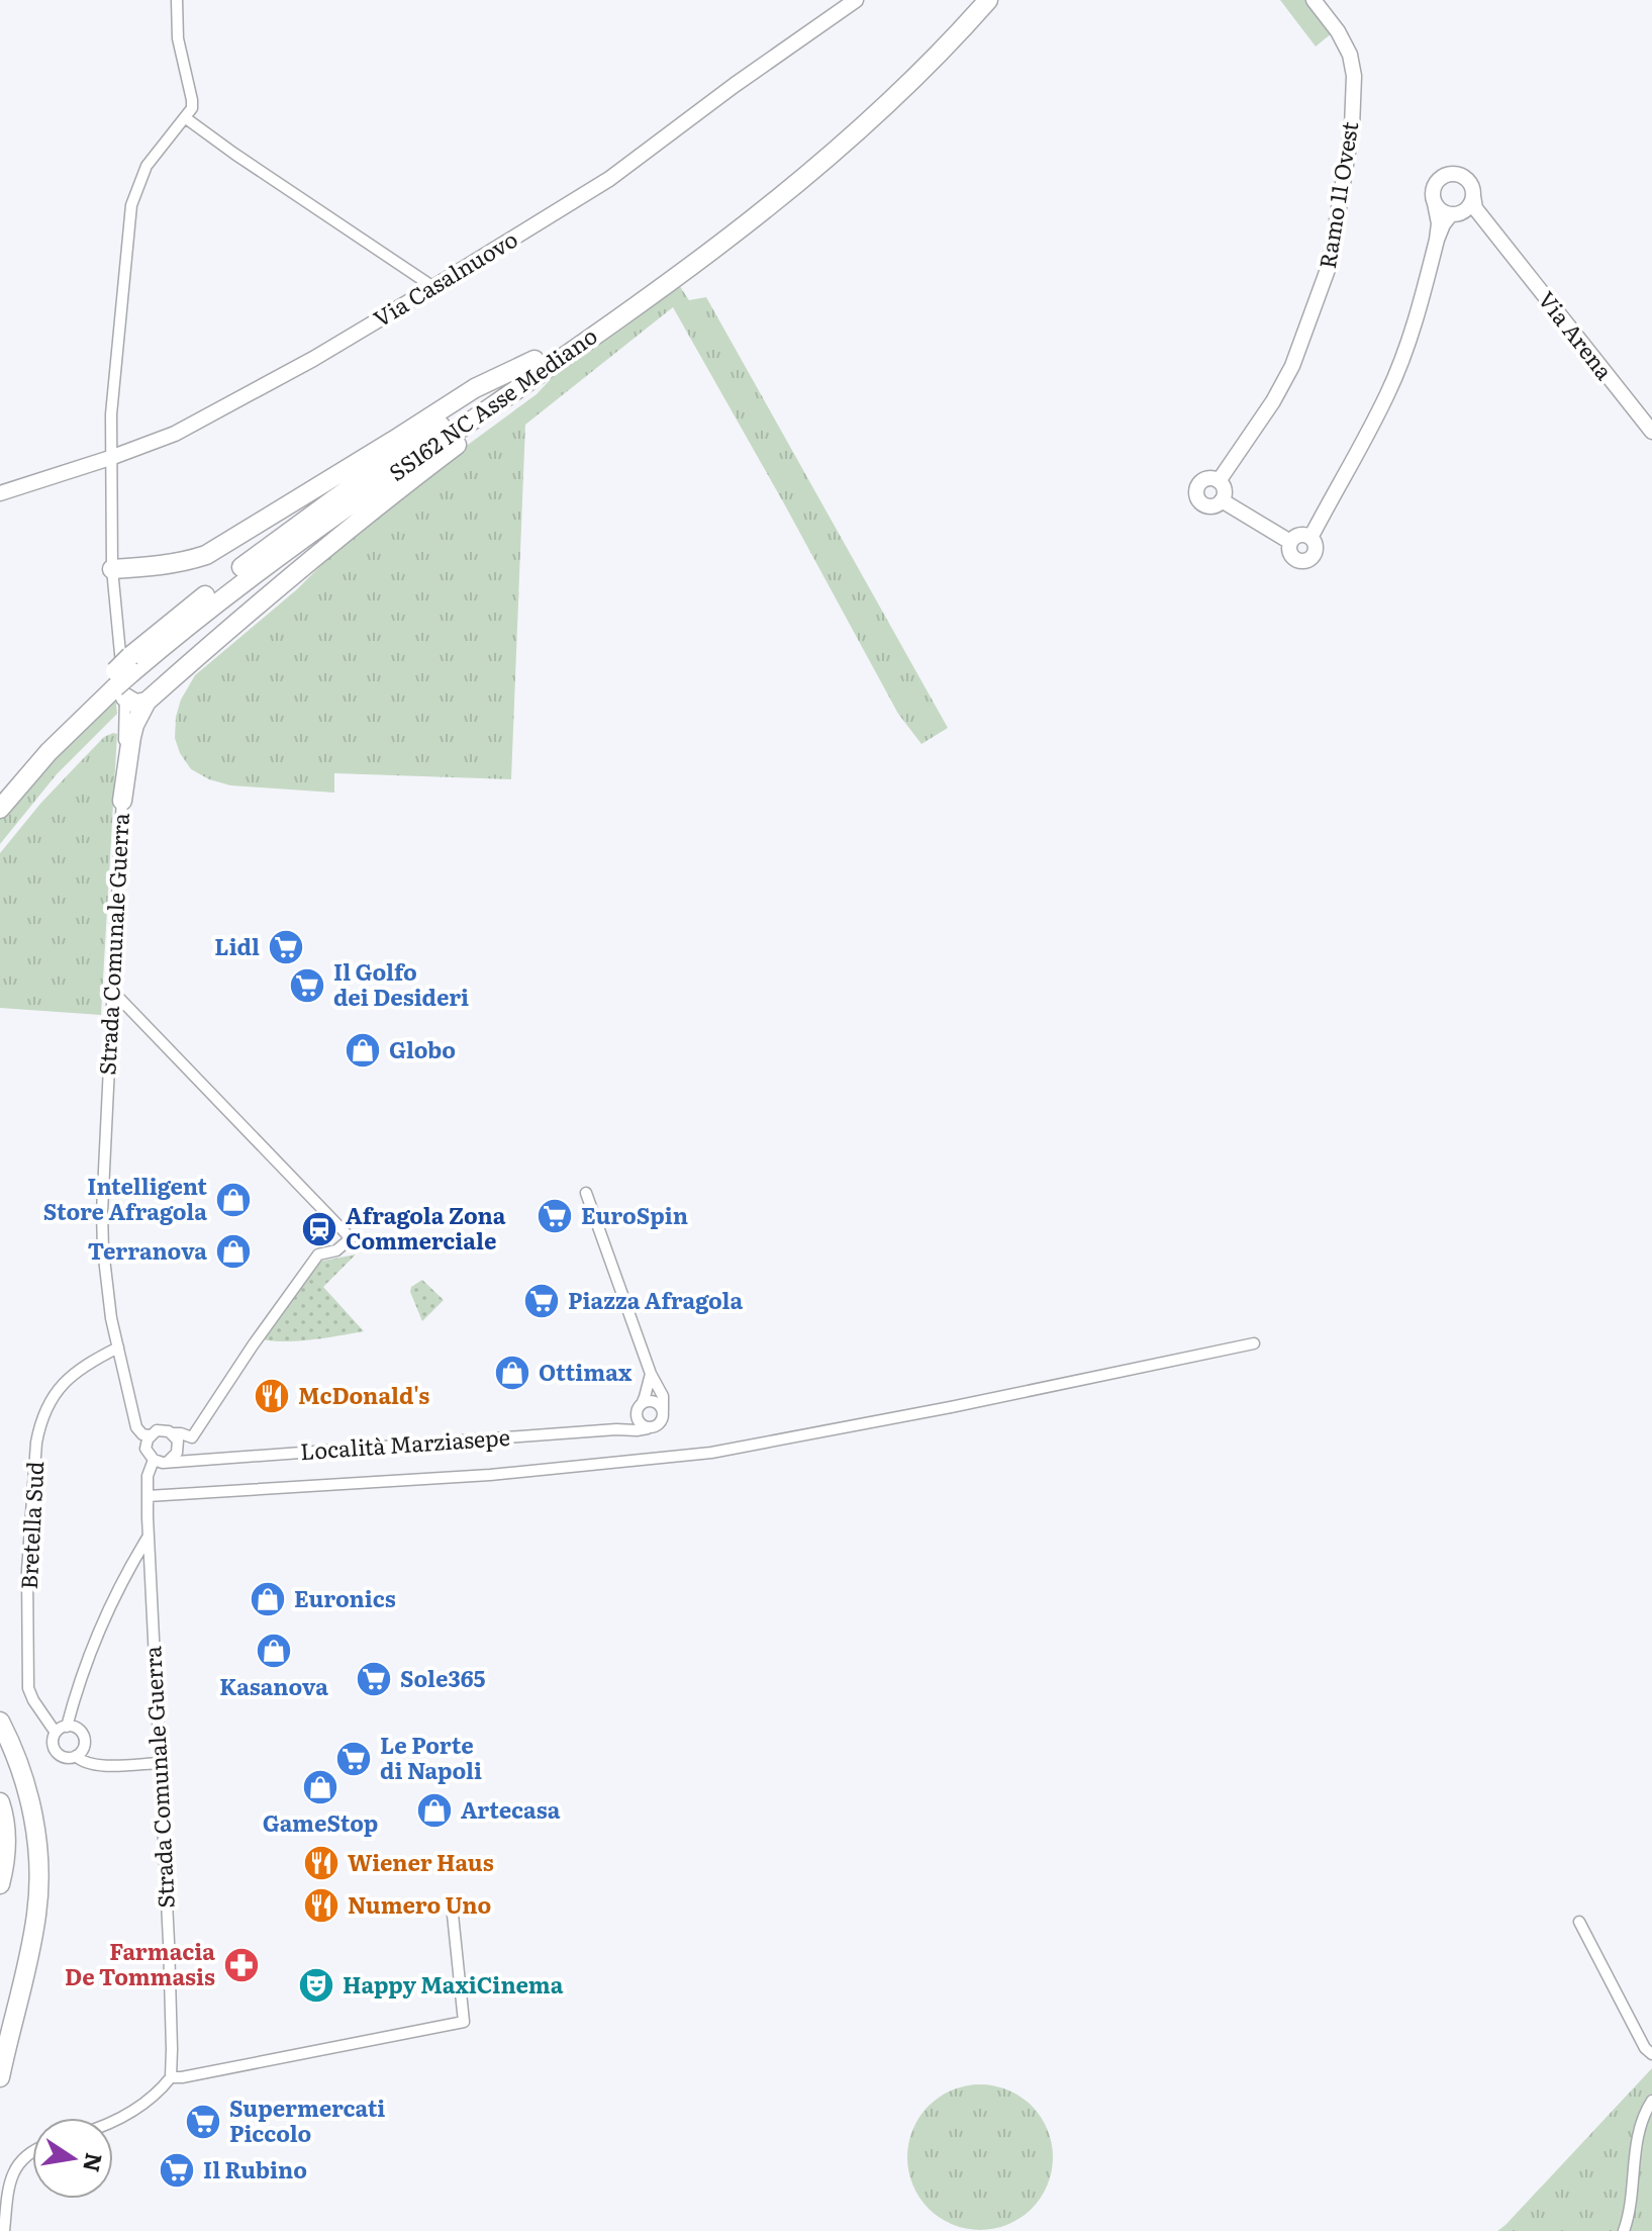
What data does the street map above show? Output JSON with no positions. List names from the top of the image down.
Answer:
{
  "streets": {
    "highway": ["SS162 NC Asse Mediano"],
    "street": [
      "Ramo 11 Ovest",
      "Via Casalnuovo",
      "Via Arena",
      "Strada Comunale Guerra",
      "Località Marziasepe",
      "Bretella Sud"
    ]
  },
  "crossings": [
    ["Via Casalnuovo", "Strada Comunale Guerra"],
    ["SS162 NC Asse Mediano", "Strada Comunale Guerra"],
    ["Strada Comunale Guerra", "Località Marziasepe"],
    ["Strada Comunale Guerra", "Bretella Sud"]
  ],
  "places": {
    "supermarket": [
      "Lidl",
      "Il Golfo dei Desideri",
      "EuroSpin",
      "Piazza Afragola",
      "Sole365",
      "Le Porte di Napoli",
      "Supermercati Piccolo",
      "Il Rubino"
    ],
    "shop": [
      "Globo",
      "Intelligent Store Afragola",
      "Terranova",
      "Ottimax",
      "Euronics",
      "Kasanova",
      "GameStop",
      "Artecasa"
    ],
    "station": ["Afragola Zona Commerciale"],
    "restaurant": ["McDonald's", "Wiener Haus", "Numero Uno"],
    "pharmacy": ["Farmacia De Tommasis"],
    "theatre": ["Happy MaxiCinema"]
  },
  "north": "right"
}
